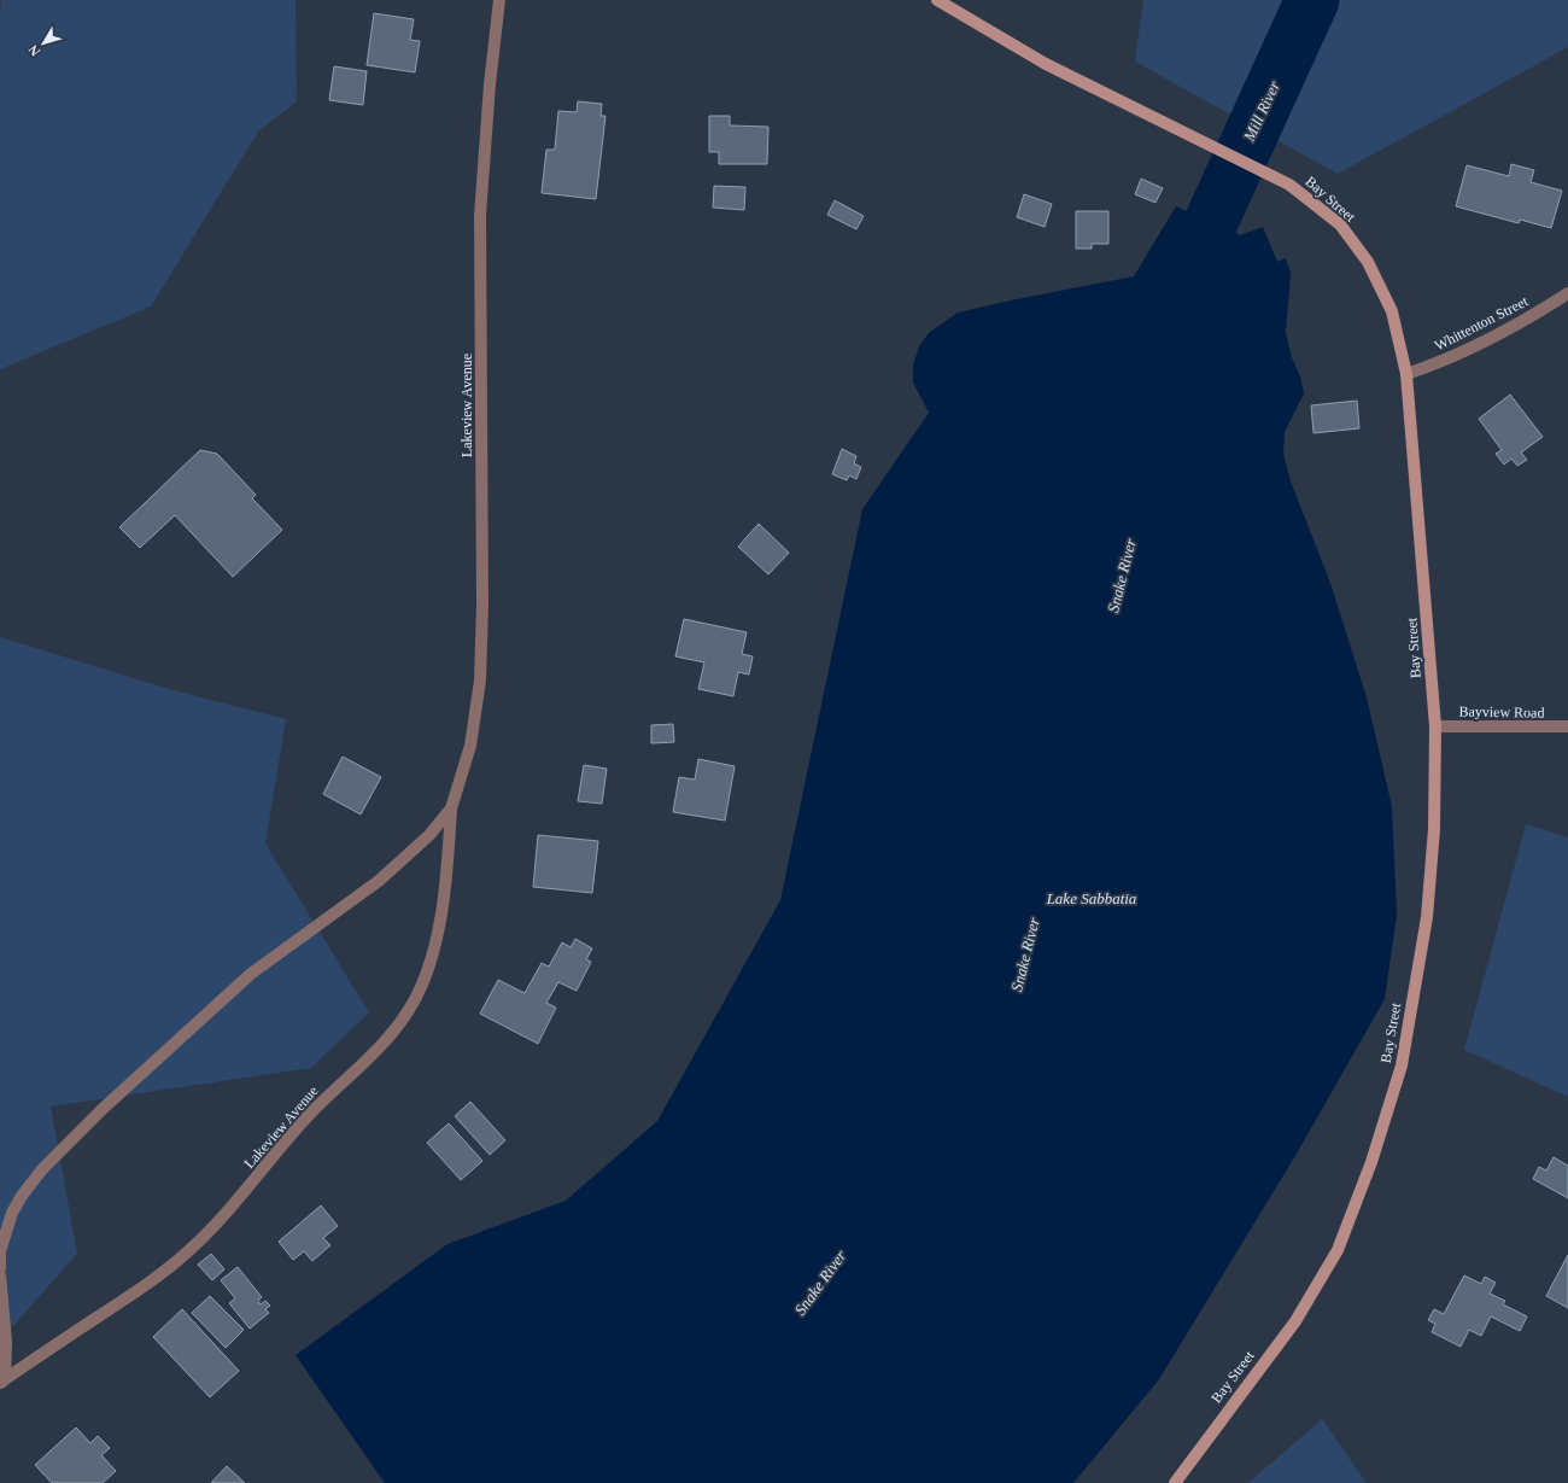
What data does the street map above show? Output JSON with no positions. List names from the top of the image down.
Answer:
{
  "streets": {
    "main road": ["Bay Street"],
    "street": ["Whittenton Street", "Lakeview Avenue", "Bayview Road"]
  },
  "crossings": [
    ["Bay Street", "Whittenton Street"],
    ["Bay Street", "Bayview Road"]
  ],
  "water": ["Mill River", "Snake River", "Lake Sabbatia"],
  "north": "bottom left"
}
